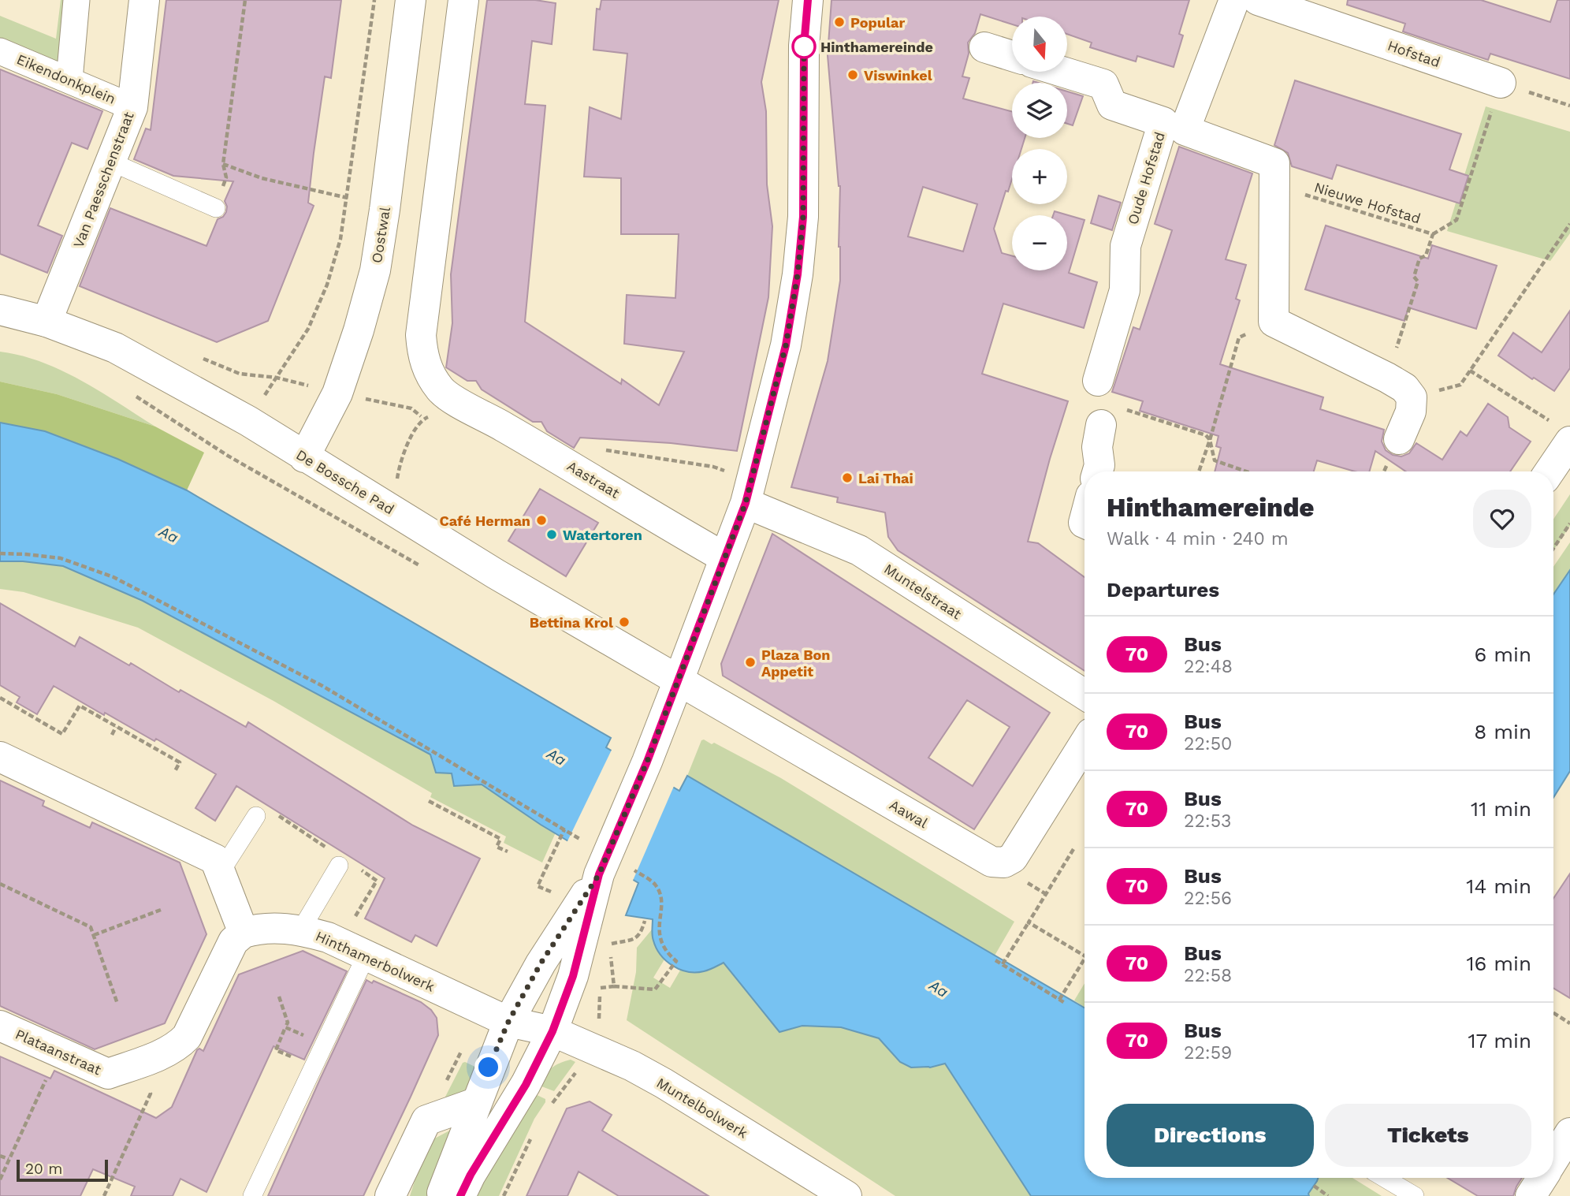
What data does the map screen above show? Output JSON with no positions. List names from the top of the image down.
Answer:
{
  "streets": {
    "street": [
      "Hofstad",
      "Eikendonkplein",
      "Oude Hofstad",
      "Van Paesschenstraat",
      "Oostwal",
      "Aastraat",
      "De Bossche Pad",
      "Muntelstraat",
      "Aawal",
      "Hinthamerbolwerk",
      "Plataanstraat",
      "Muntelbolwerk"
    ],
    "path": ["Nieuwe Hofstad"]
  },
  "crossings": [
    ["Eikendonkplein", "Van Paesschenstraat"],
    ["Van Paesschenstraat", "De Bossche Pad"],
    ["Oostwal", "De Bossche Pad"],
    ["De Bossche Pad", "Aawal"],
    ["Hinthamerbolwerk", "Plataanstraat"],
    ["Hinthamerbolwerk", "Muntelbolwerk"]
  ],
  "water": ["Aa"],
  "places": [
    "Popular",
    "Hinthamereinde",
    "Viswinkel",
    "Lai Thai",
    "Café Herman",
    "Watertoren",
    "Bettina Krol",
    "Plaza Bon Appetit"
  ],
  "lines": ["bus line 70"],
  "scale_bar": "20 m",
  "north": "bottom",
  "page": {
    "map_buttons": ["+", "−"],
    "heading": [
      ["Hinthamereinde", "Walk · 4 min · 240 m"],
      "Departures"
    ],
    "list": [
      {
        "mark": "70",
        "name": "Bus",
        "note": "22:48",
        "value": "6 min"
      },
      {
        "mark": "70",
        "name": "Bus",
        "note": "22:50",
        "value": "8 min"
      },
      {
        "mark": "70",
        "name": "Bus",
        "note": "22:53",
        "value": "11 min"
      },
      {
        "mark": "70",
        "name": "Bus",
        "note": "22:56",
        "value": "14 min"
      },
      {
        "mark": "70",
        "name": "Bus",
        "note": "22:58",
        "value": "16 min"
      },
      {
        "mark": "70",
        "name": "Bus",
        "note": "22:59",
        "value": "17 min"
      }
    ],
    "buttons": ["Directions", "Tickets"],
    "scale": "20 m"
  }
}
